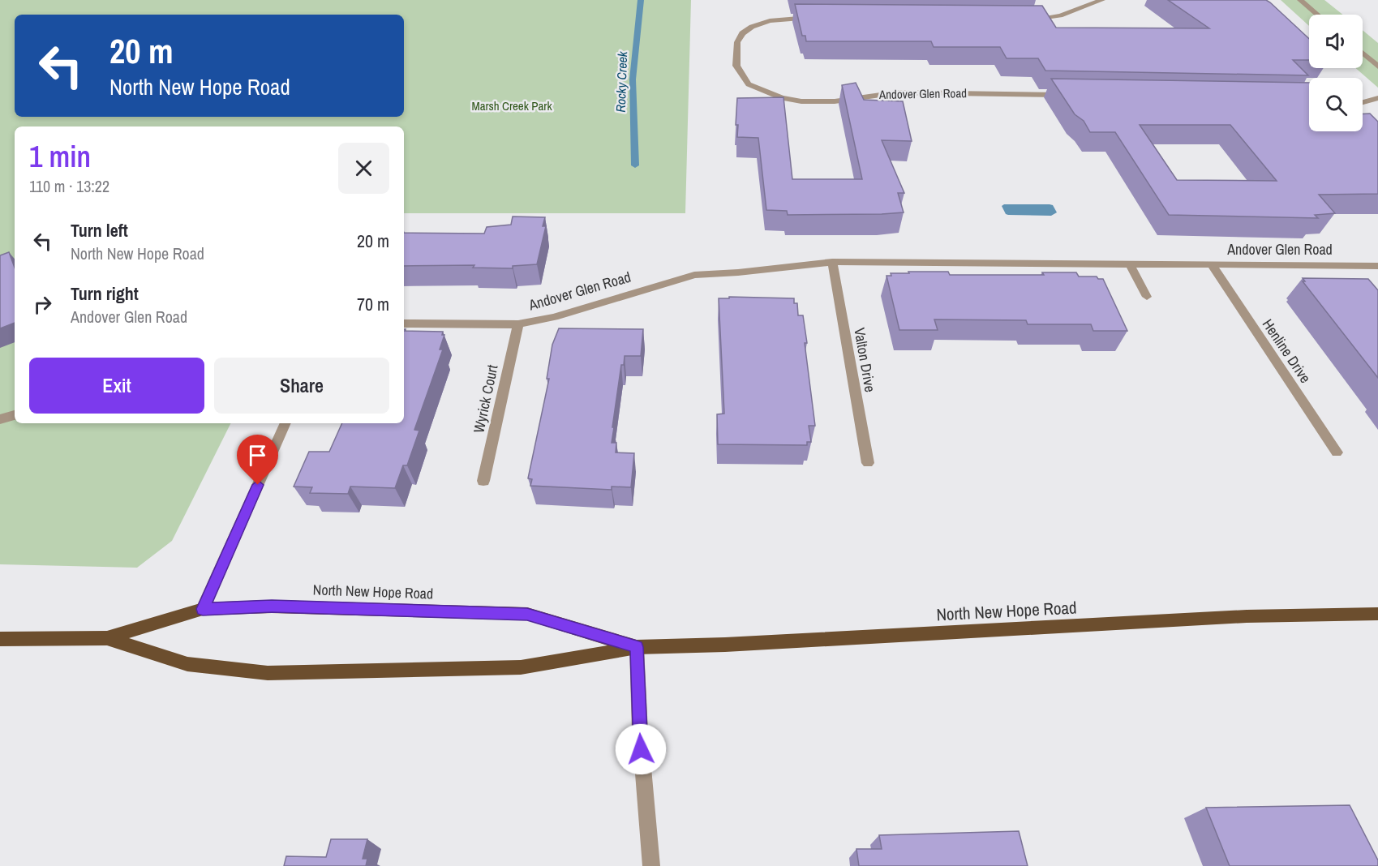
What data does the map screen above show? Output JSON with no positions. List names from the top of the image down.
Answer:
{
  "streets": {
    "main road": ["North New Hope Road"],
    "street": [
      "Andover Glen Road",
      "Henline Drive",
      "Valton Drive",
      "Wyrick Court"
    ]
  },
  "crossings": [
    ["Andover Glen Road", "Henline Drive"],
    ["Andover Glen Road", "Valton Drive"],
    ["Andover Glen Road", "Wyrick Court"]
  ],
  "water": ["Rocky Creek"],
  "parks": ["Marsh Creek Park"],
  "page": {
    "turn": ["20 m", "North New Hope Road"],
    "heading": ["1 min", "110 m · 13:22"],
    "list": [
      {
        "name": "Turn left",
        "note": "North New Hope Road",
        "value": "20 m"
      },
      {
        "name": "Turn right",
        "note": "Andover Glen Road",
        "value": "70 m"
      }
    ],
    "buttons": ["Exit", "Share"]
  }
}
